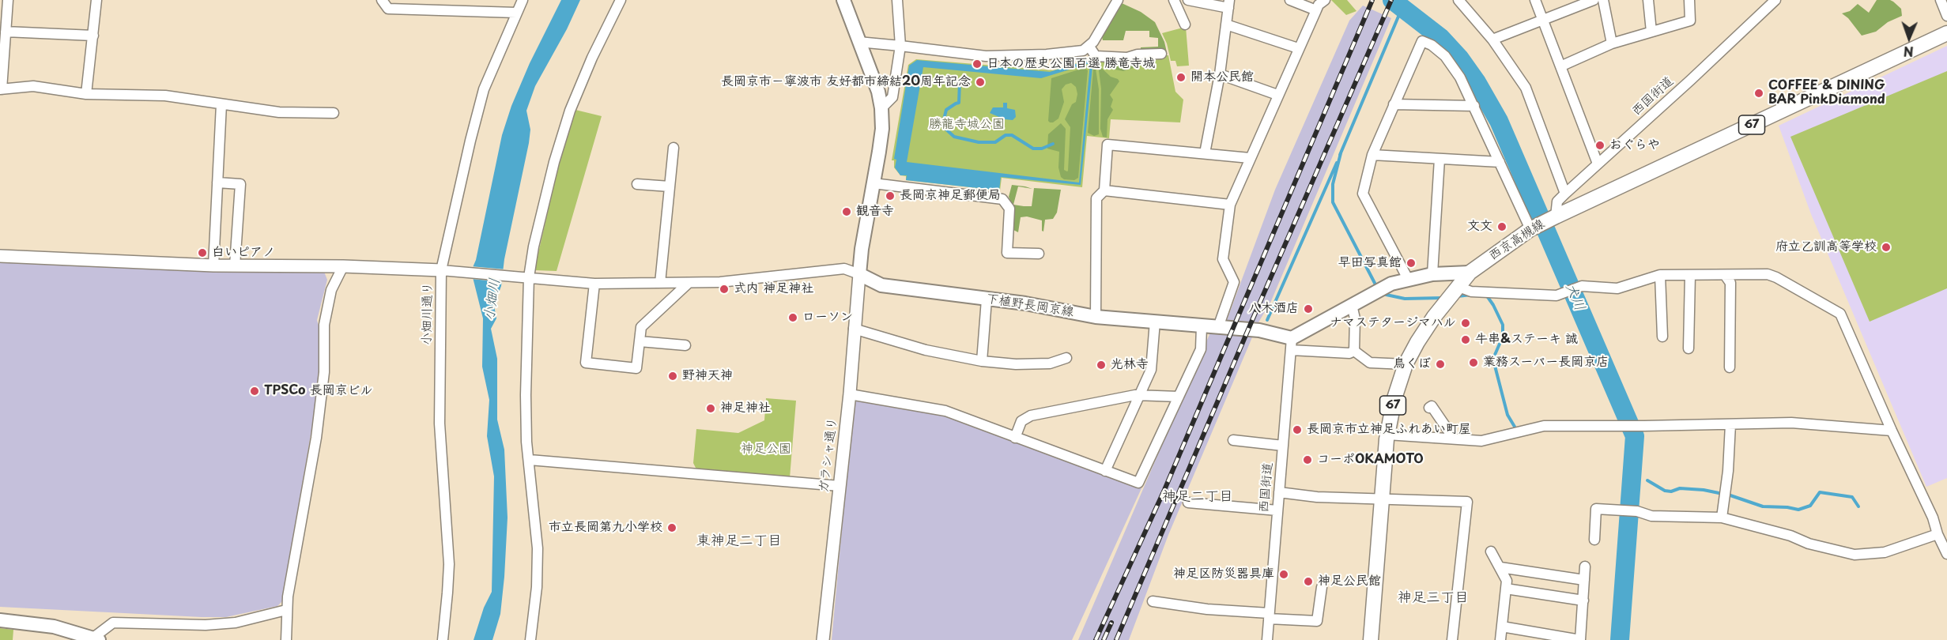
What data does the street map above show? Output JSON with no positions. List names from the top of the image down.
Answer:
{
  "streets": {
    "main road": ["67", "西京高槻線", "下植野長岡京線"],
    "street": ["西国街道", "小畑川通り", "ガラシャ通り"]
  },
  "crossings": [
    ["西国街道", "西京高槻線"],
    ["西国街道", "下植野長岡京線"],
    ["下植野長岡京線", "ガラシャ通り"]
  ],
  "districts": ["神足二丁目", "東神足二丁目", "神足三丁目"],
  "water": ["犬川", "小畑川"],
  "parks": ["勝龍寺城公園", "神足公園"],
  "places": [
    "日本の歴史公園百選 勝竜寺城",
    "開本公民館",
    "長岡京市－寧波市 友好都市締結20周年記念",
    "COFFEE & DINING BAR PinkDiamond",
    "おぐらや",
    "長岡京神足郵便局",
    "観音寺",
    "文文",
    "府立乙訓高等学校",
    "白いピアノ",
    "早田写真館",
    "式内 神足神社",
    "八木酒店",
    "ローソン",
    "ナマステタージマハル",
    "牛串&ステーキ 誠",
    "業務スーパー長岡京店",
    "鳥くぼ",
    "光林寺",
    "野神天神",
    "TPSCo 長岡京ビル",
    "神足神社",
    "長岡京市立神足ふれあい町屋",
    "コーポOKAMOTO",
    "市立長岡第九小学校",
    "神足区防災器具庫",
    "神足公民館"
  ],
  "north": "bottom"
}
